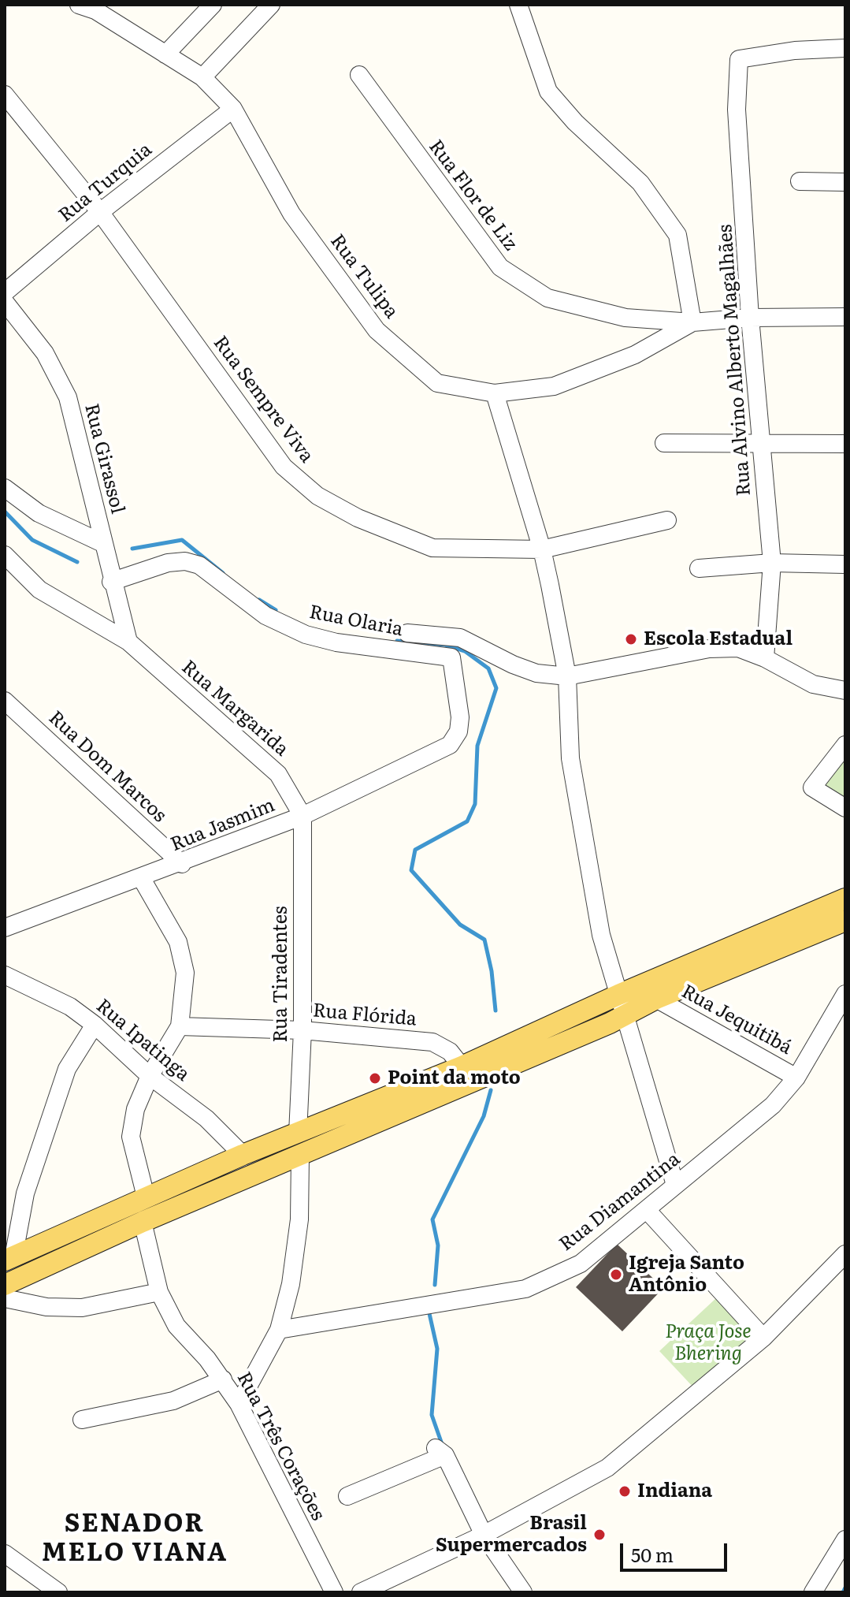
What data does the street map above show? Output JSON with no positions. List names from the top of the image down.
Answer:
{
  "streets": {
    "street": [
      "Rua Turquia",
      "Rua Flor de Liz",
      "Rua Tulipa",
      "Rua Alvino Alberto Magalhães",
      "Rua Sempre Viva",
      "Rua Girassol",
      "Rua Olaria",
      "Rua Margarida",
      "Rua Dom Marcos",
      "Rua Jasmim",
      "Rua Tiradentes",
      "Rua Flórida",
      "Rua Jequitibá",
      "Rua Ipatinga",
      "Rua Diamantina",
      "Rua Três Corações"
    ]
  },
  "crossings": [
    ["Rua Turquia", "Rua Tulipa"],
    ["Rua Turquia", "Rua Sempre Viva"],
    ["Rua Flor de Liz", "Rua Tulipa"],
    ["Rua Flor de Liz", "Rua Alvino Alberto Magalhães"],
    ["Rua Alvino Alberto Magalhães", "Rua Olaria"],
    ["Rua Girassol", "Rua Olaria"],
    ["Rua Girassol", "Rua Margarida"],
    ["Rua Olaria", "Rua Jasmim"],
    ["Rua Margarida", "Rua Jasmim"],
    ["Rua Margarida", "Rua Tiradentes"],
    ["Rua Dom Marcos", "Rua Jasmim"],
    ["Rua Jasmim", "Rua Tiradentes"],
    ["Rua Tiradentes", "Rua Flórida"],
    ["Rua Jequitibá", "Rua Diamantina"]
  ],
  "districts": ["SENADOR MELO VIANA"],
  "parks": ["Praça Jose Bhering"],
  "places": [
    "Escola Estadual",
    "Point da moto",
    "Igreja Santo Antônio",
    "Indiana",
    "Brasil Supermercados"
  ],
  "scale_bar": "50 m"
}
